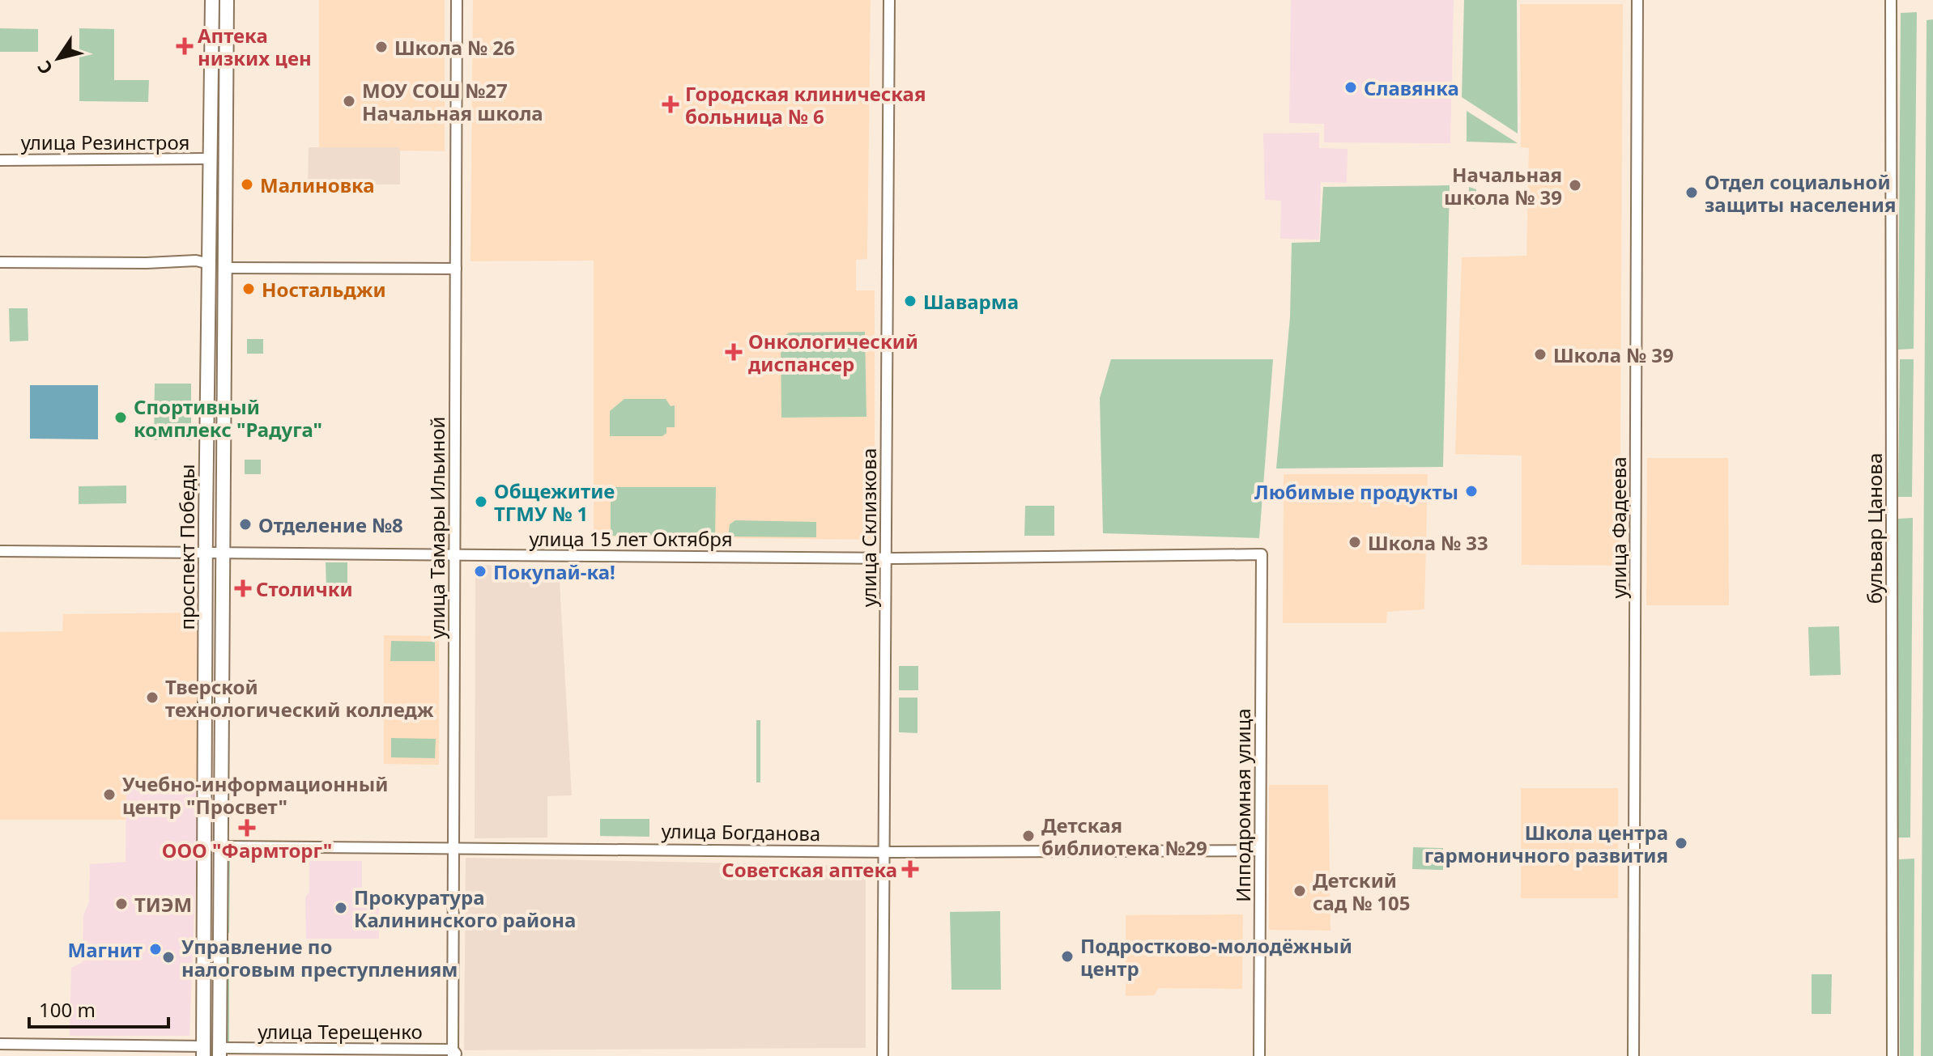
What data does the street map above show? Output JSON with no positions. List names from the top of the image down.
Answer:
{
  "streets": {
    "main road": ["проспект Победы"],
    "street": [
      "улица Резинстроя",
      "улица Тамары Ильиной",
      "улица Склизкова",
      "улица Фадеева",
      "бульвар Цанова",
      "улица 15 лет Октября",
      "Ипподромная улица",
      "улица Богданова",
      "улица Терещенко"
    ]
  },
  "crossings": [
    ["улица Резинстроя", "проспект Победы"],
    ["улица Тамары Ильиной", "улица 15 лет Октября"],
    ["улица Тамары Ильиной", "улица Богданова"],
    ["улица Тамары Ильиной", "улица Терещенко"],
    ["улица Склизкова", "улица 15 лет Октября"],
    ["улица Склизкова", "улица Богданова"],
    ["улица 15 лет Октября", "проспект Победы"],
    ["улица 15 лет Октября", "Ипподромная улица"],
    ["проспект Победы", "улица Богданова"],
    ["проспект Победы", "улица Терещенко"],
    ["Ипподромная улица", "улица Богданова"]
  ],
  "places": {
    "health": [
      "Аптека низких цен",
      "Городская клиническая больница № 6",
      "Онкологический диспансер",
      "Столички",
      "ООО \"Фармторг\"",
      "Советская аптека"
    ],
    "other": [
      "Школа № 26",
      "Славянка",
      "МОУ СОШ №27 Начальная школа",
      "Малиновка",
      "Начальная школа № 39",
      "Отдел социальной защиты населения",
      "Ностальджи",
      "Шаварма",
      "Школа № 39",
      "Спортивный комплекс \"Радуга\"",
      "Любимые продукты",
      "Общежитие ТГМУ № 1",
      "Отделение №8",
      "Школа № 33",
      "Покупай-ка!",
      "Тверской технологический колледж",
      "Учебно-информационный центр \"Просвет\"",
      "Детская библиотека №29",
      "Школа центра гармоничного развития",
      "Детский сад № 105",
      "ТИЭМ",
      "Прокуратура Калининского района",
      "Магнит",
      "Подростково-молодёжный центр",
      "Управление по налоговым преступлениям"
    ]
  },
  "scale_bar": "100 m",
  "north": "bottom left"
}
